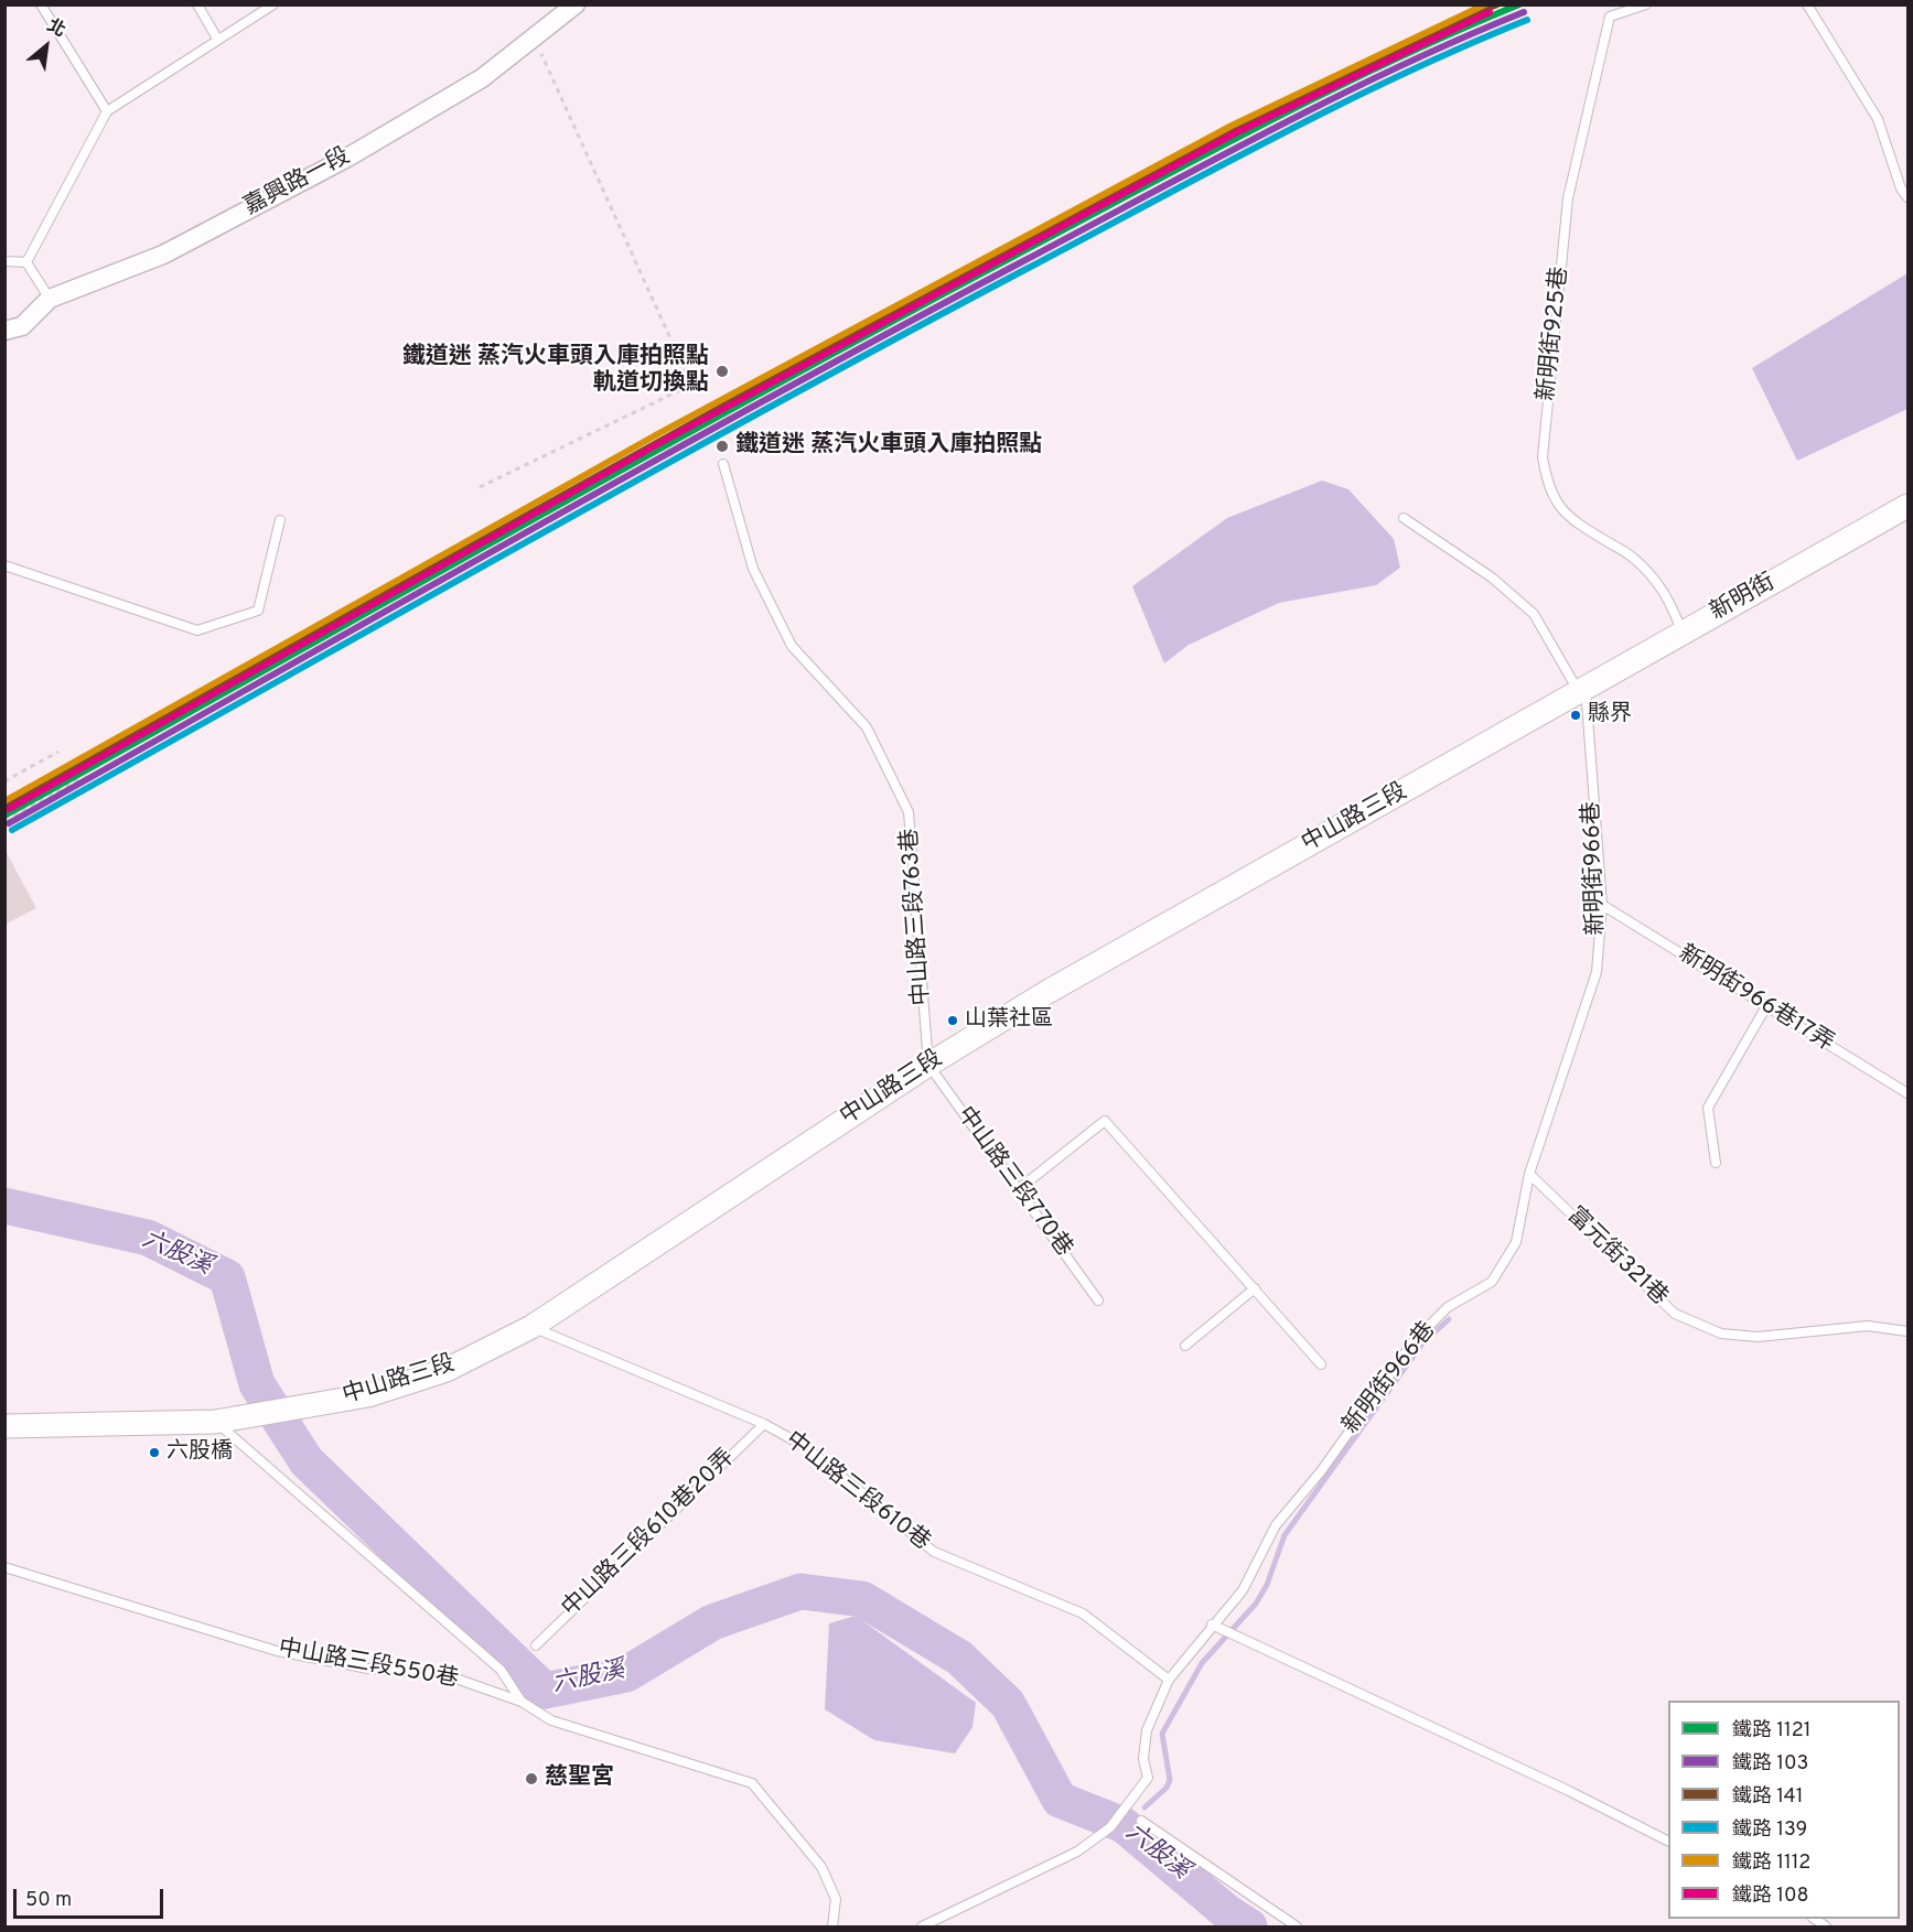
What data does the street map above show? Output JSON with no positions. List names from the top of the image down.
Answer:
{
  "streets": {
    "street": ["嘉興路一段", "新明街", "中山路三段"],
    "lane": [
      "新明街925巷",
      "新明街966巷",
      "中山路三段763巷",
      "新明街966巷17弄",
      "中山路三段770巷",
      "富元街321巷",
      "中山路三段610巷",
      "中山路三段610巷20弄",
      "中山路三段550巷"
    ]
  },
  "crossings": [
    ["新明街925巷", "新明街"],
    ["新明街", "中山路三段"],
    ["新明街", "新明街966巷"],
    ["中山路三段", "新明街966巷"],
    ["中山路三段", "中山路三段763巷"],
    ["中山路三段", "中山路三段770巷"],
    ["中山路三段", "中山路三段610巷"],
    ["新明街966巷", "新明街966巷17弄"],
    ["新明街966巷", "富元街321巷"],
    ["新明街966巷", "中山路三段610巷"],
    ["中山路三段763巷", "中山路三段770巷"],
    ["中山路三段610巷", "中山路三段610巷20弄"]
  ],
  "water": ["六股溪"],
  "places": [
    "鐵道迷 蒸汽火車頭入庫拍照點 軌道切換點",
    "鐵道迷 蒸汽火車頭入庫拍照點",
    "縣界",
    "山葉社區",
    "六股橋",
    "慈聖宮"
  ],
  "lines": [
    "rail line 1121",
    "rail line 141",
    "rail line 1112",
    "rail line 103",
    "rail line 108",
    "rail line 139"
  ],
  "legend": [
    "鐵路 1121",
    "鐵路 103",
    "鐵路 141",
    "鐵路 139",
    "鐵路 1112",
    "鐵路 108"
  ],
  "scale_bar": "50 m",
  "north": "top right"
}
